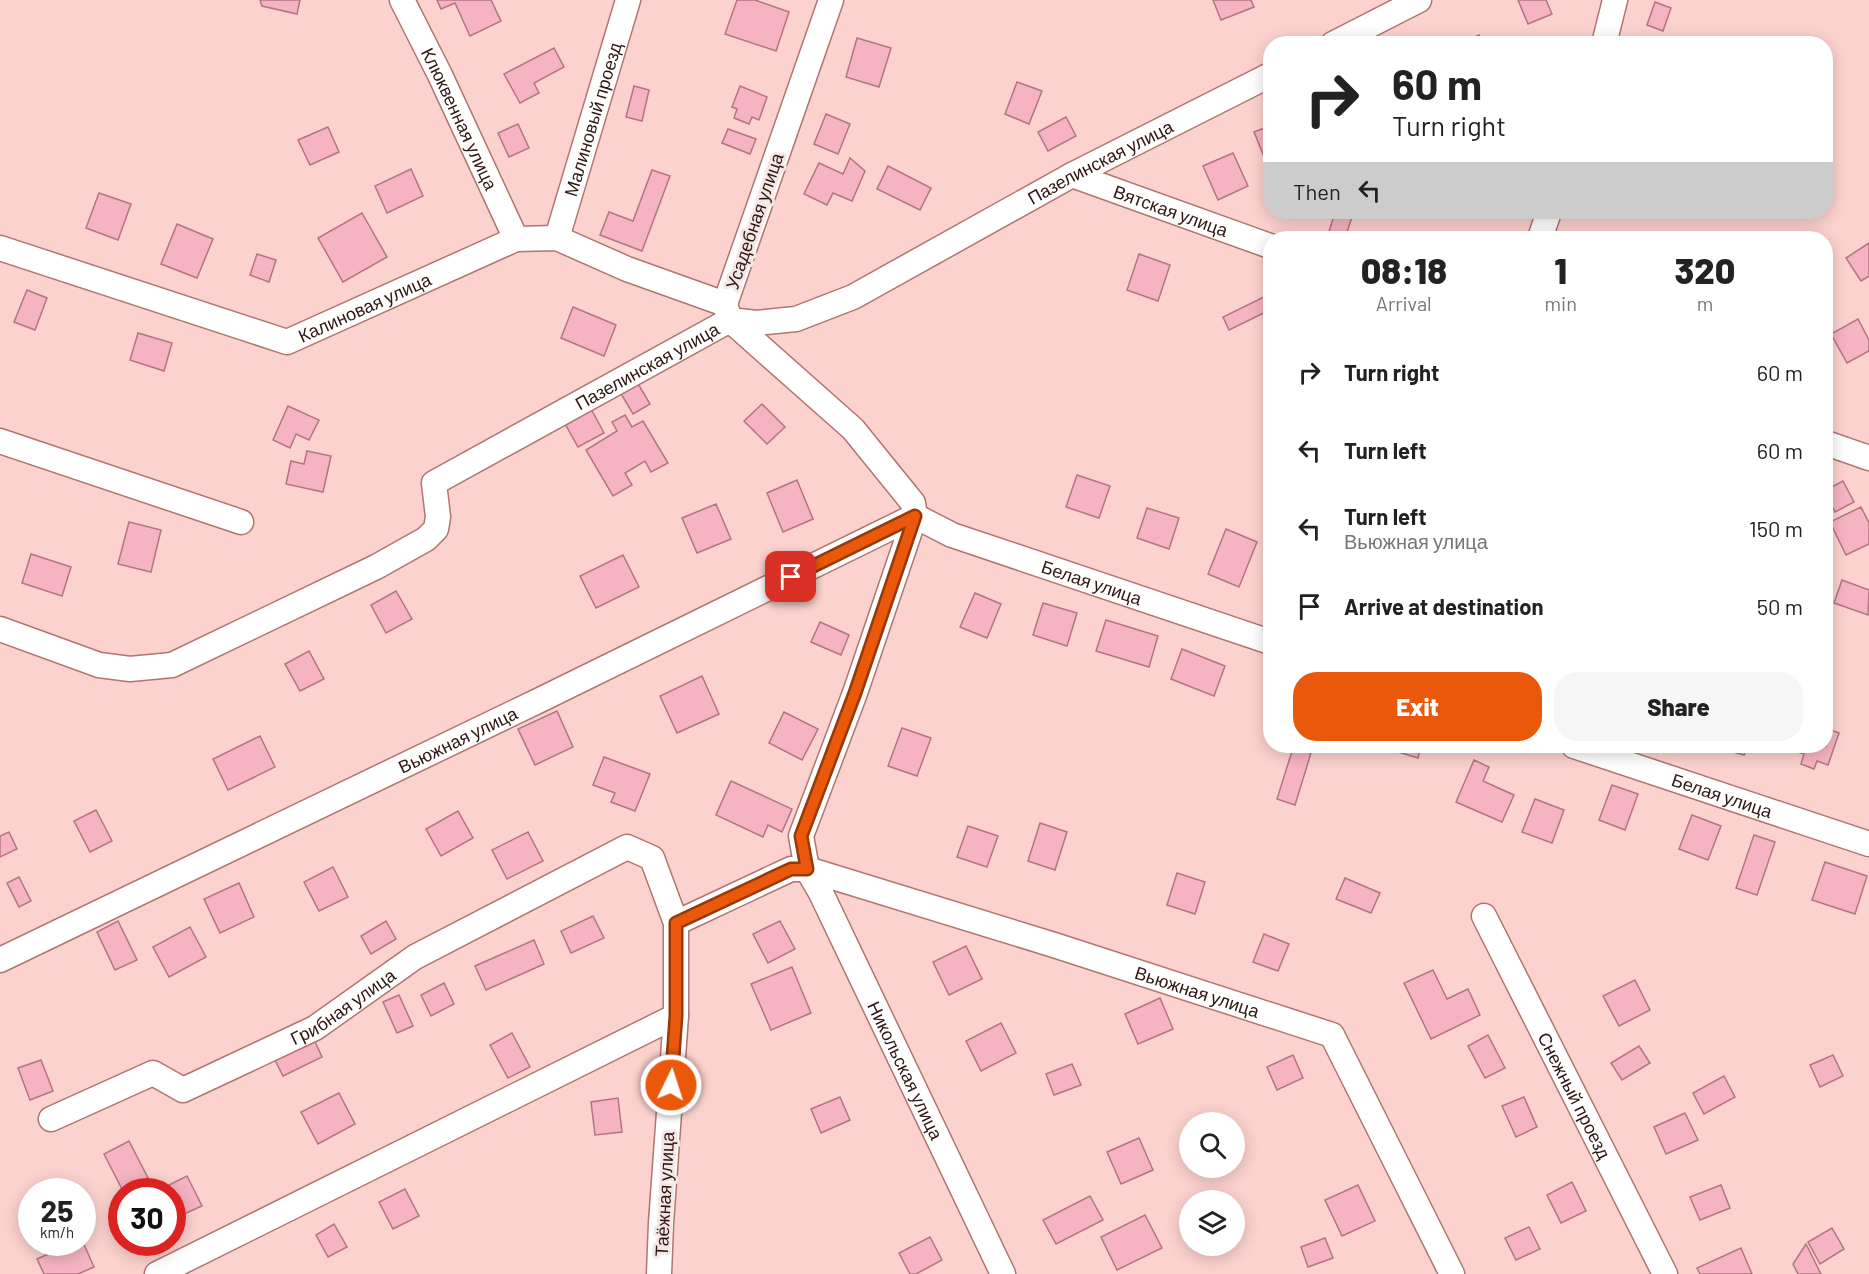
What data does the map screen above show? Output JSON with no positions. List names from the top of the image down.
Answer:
{
  "streets": {
    "street": [
      "Клюквенная улица",
      "Малиновый проезд",
      "Пазелинская улица",
      "Вятская улица",
      "Усадебная улица",
      "Калиновая улица",
      "Белая улица",
      "Вьюжная улица",
      "Грибная улица",
      "Никольская улица",
      "Снежный проезд",
      "Таёжная улица"
    ]
  },
  "crossings": [
    ["Клюквенная улица", "Калиновая улица"],
    ["Малиновый проезд", "Калиновая улица"],
    ["Пазелинская улица", "Вятская улица"],
    ["Пазелинская улица", "Усадебная улица"],
    ["Пазелинская улица", "Калиновая улица"],
    ["Усадебная улица", "Калиновая улица"],
    ["Белая улица", "Вьюжная улица"],
    ["Белая улица", "Никольская улица"],
    ["Вьюжная улица", "Никольская улица"],
    ["Грибная улица", "Таёжная улица"]
  ],
  "page": {
    "turn": ["60 m", "Turn right"],
    "then": "Then",
    "eta": [
      "08:18",
      "Arrival",
      "1",
      "min",
      "320",
      "m"
    ],
    "list": [
      {
        "name": "Turn right",
        "value": "60 m"
      },
      {
        "name": "Turn left",
        "value": "60 m"
      },
      {
        "name": "Turn left",
        "note": "Вьюжная улица",
        "value": "150 m"
      },
      {
        "name": "Arrive at destination",
        "value": "50 m"
      }
    ],
    "buttons": ["Exit", "Share"],
    "speed": "25 km/h",
    "limit": "30"
  }
}
